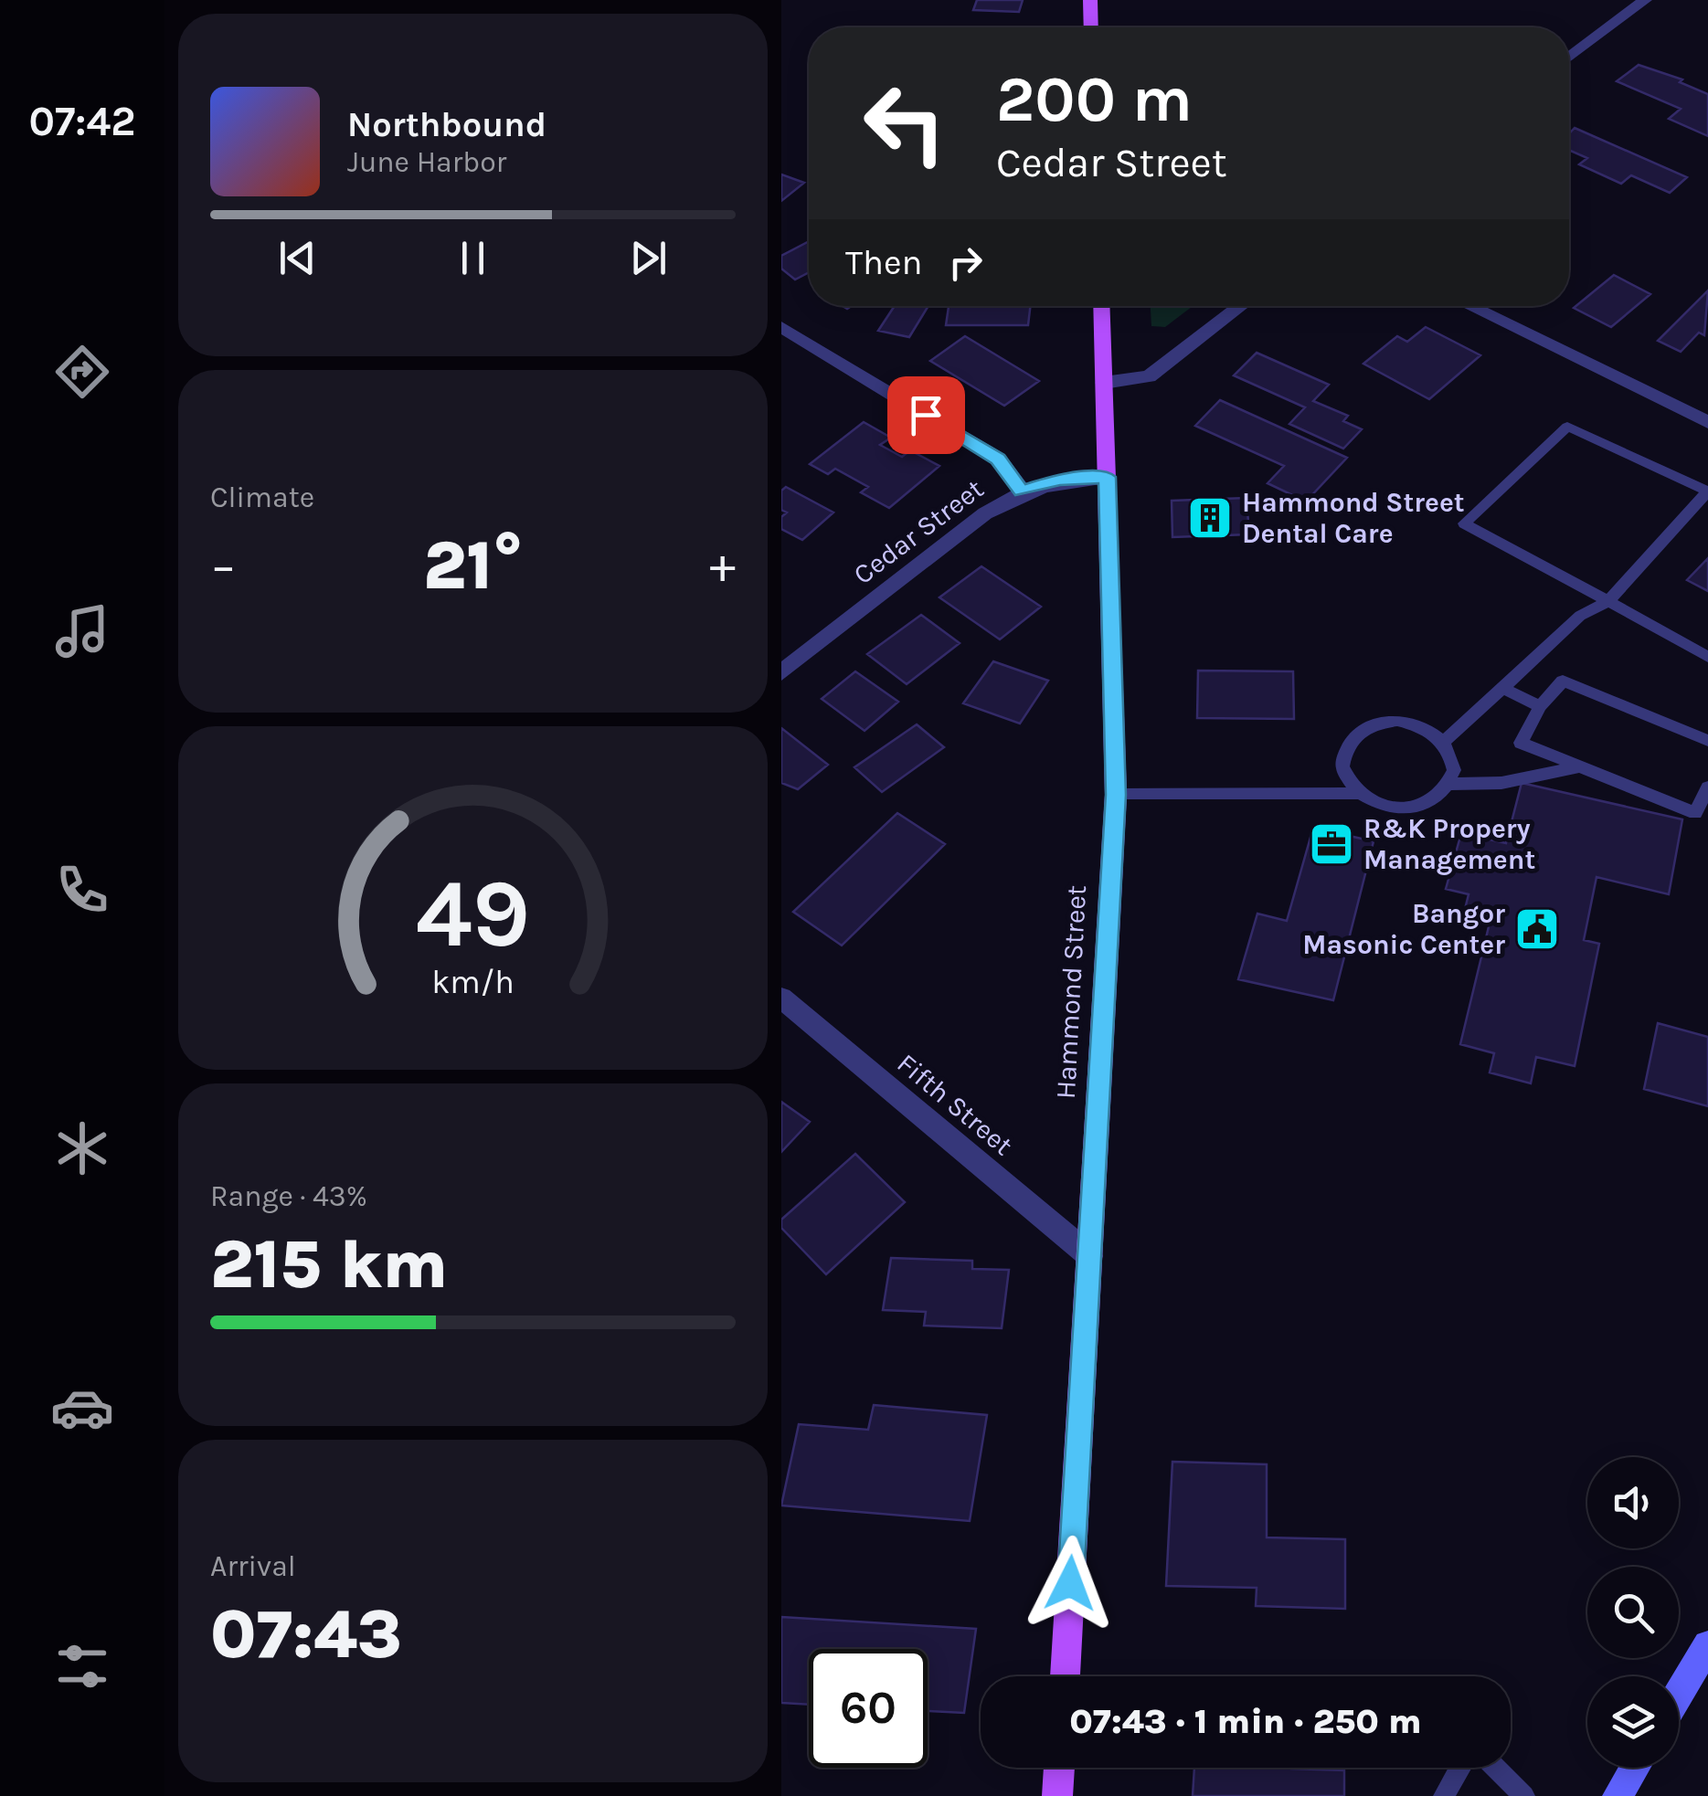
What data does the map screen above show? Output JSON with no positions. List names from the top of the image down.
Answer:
{
  "streets": {
    "main road": ["Hammond Street"],
    "street": ["Cedar Street", "Fifth Street"]
  },
  "crossings": [
    ["Cedar Street", "Hammond Street"],
    ["Hammond Street", "Fifth Street"]
  ],
  "places": {
    "building": ["Hammond Street Dental Care"],
    "office": ["R&K Propery Management"],
    "public building": ["Bangor Masonic Center"]
  },
  "page": {
    "tabs": "07:42",
    "turn": ["200 m", "Cedar Street"],
    "song": ["Northbound", "June Harbor"],
    "then": "Then",
    "tile": [
      "Climate",
      ["Range · 43%", "215 km"],
      ["Arrival", "07:43"]
    ],
    "heat": ["−", "21°", "+"],
    "limit": "60",
    "trip": "07:43 · 1 min · 250 m",
    "gauge": ["49", "km/h"]
  }
}
